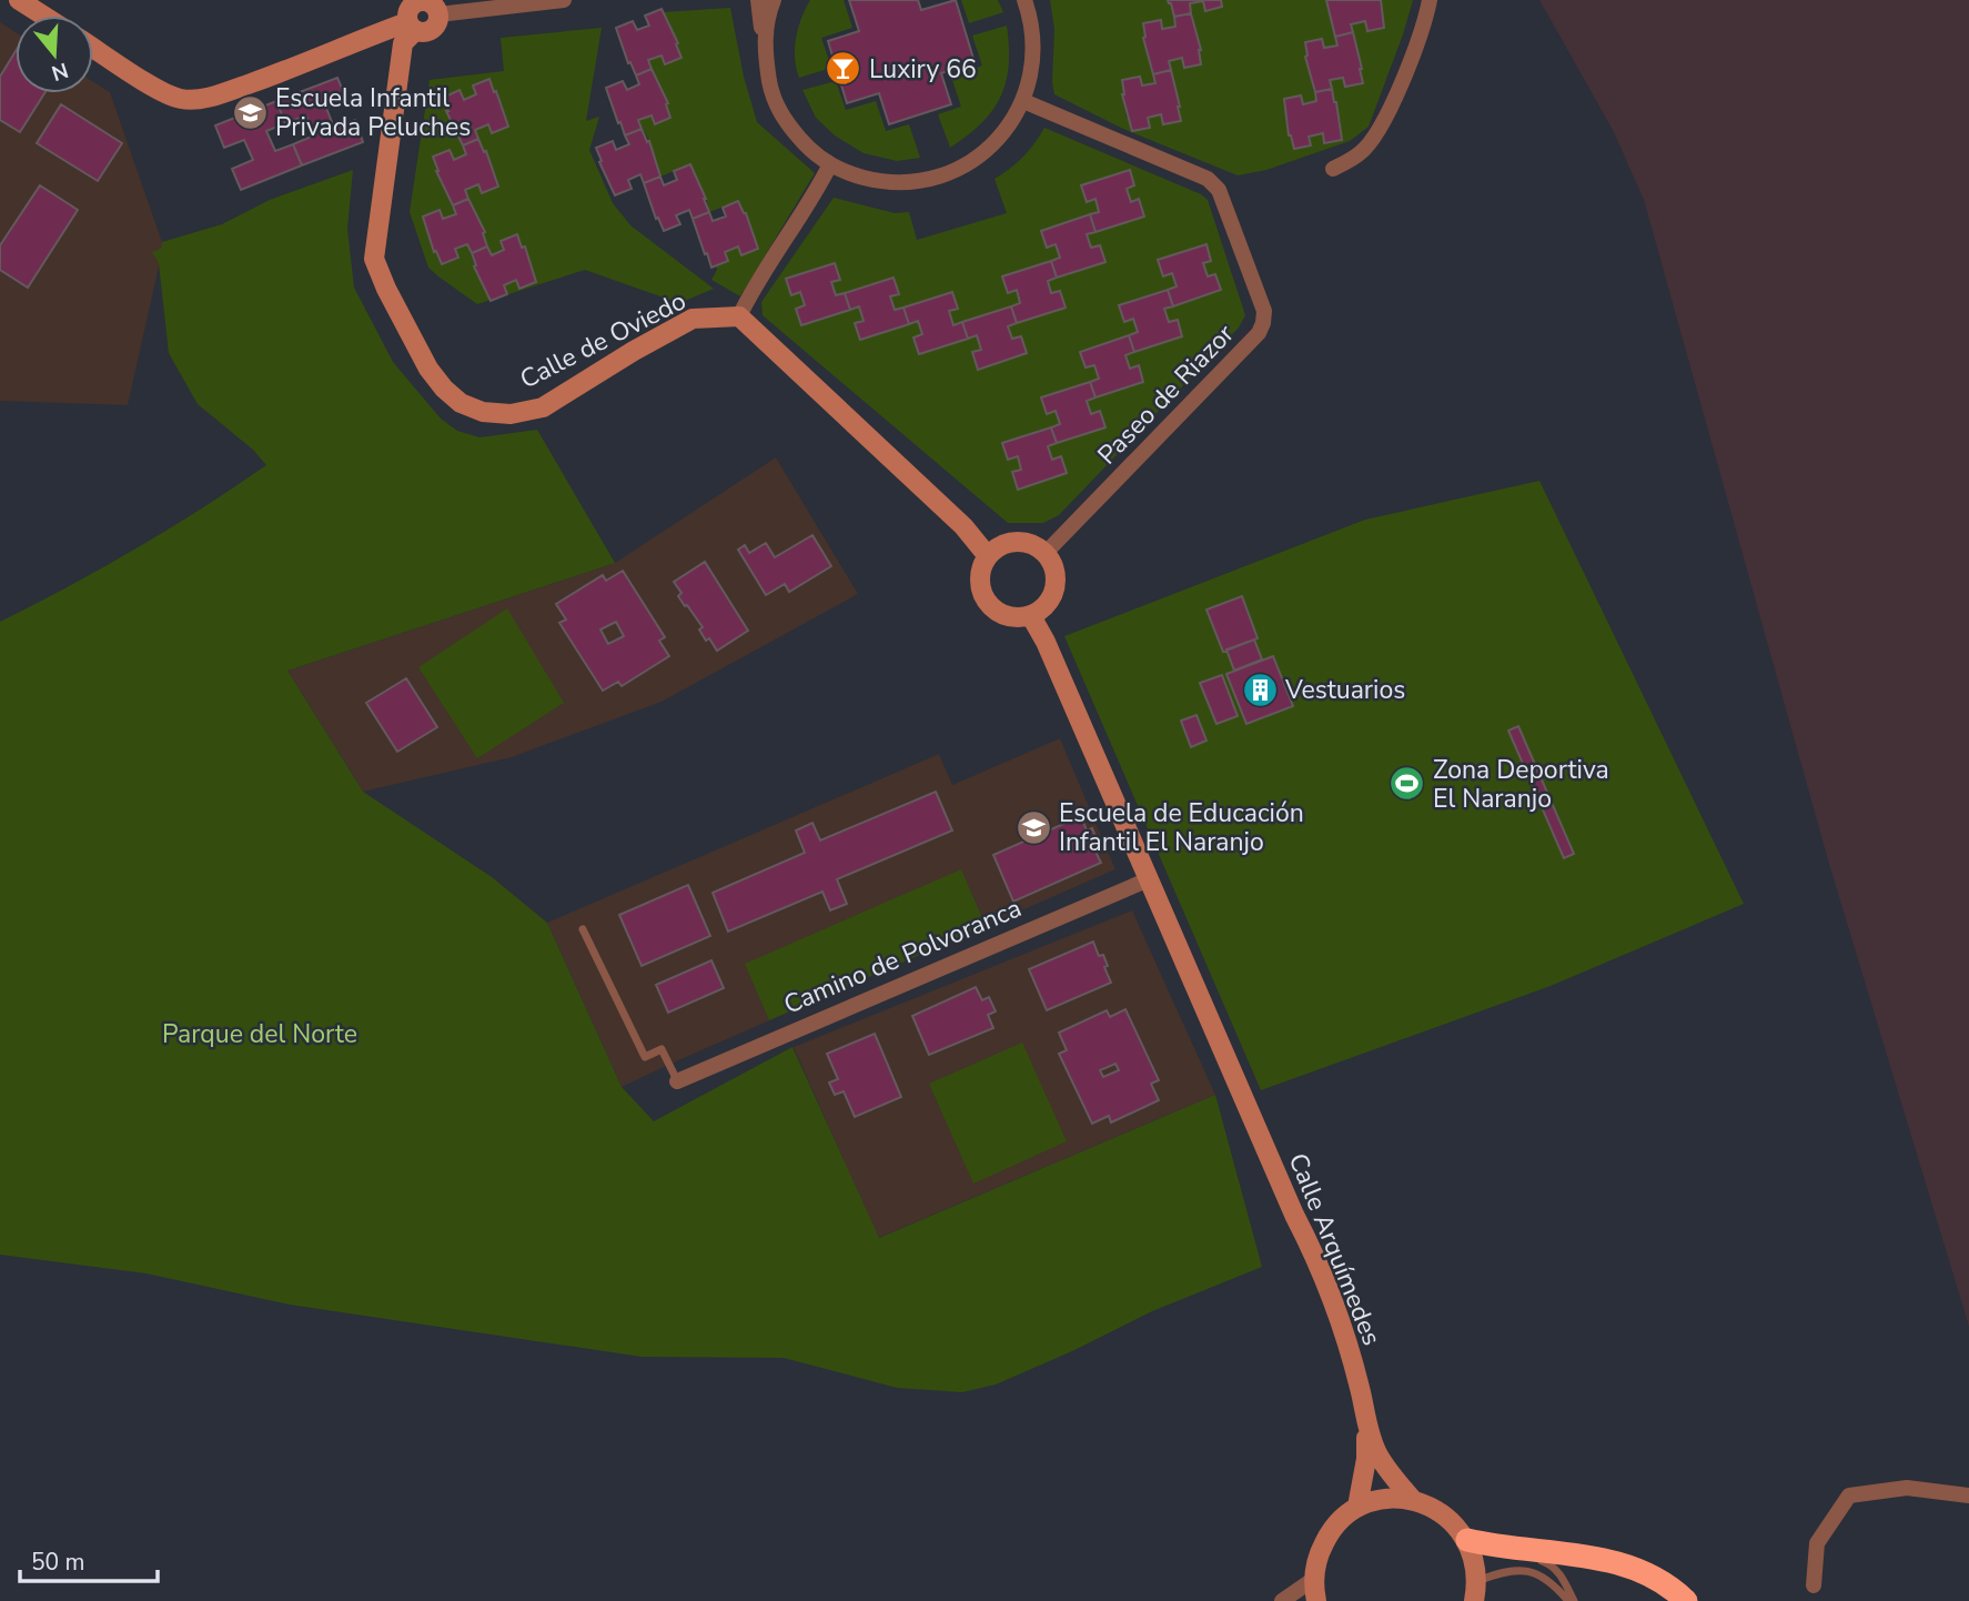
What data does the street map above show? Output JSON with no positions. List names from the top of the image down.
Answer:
{
  "streets": {
    "street": [
      "Calle de Oviedo",
      "Paseo de Riazor",
      "Camino de Polvoranca",
      "Calle Arquímedes"
    ]
  },
  "crossings": [
    ["Camino de Polvoranca", "Calle Arquímedes"]
  ],
  "parks": ["Parque del Norte"],
  "places": {
    "bar": ["Luxiry 66"],
    "school or university": ["Escuela Infantil Privada Peluches", "Escuela de Educación Infantil El Naranjo"],
    "building": ["Vestuarios"],
    "sports": ["Zona Deportiva El Naranjo"]
  },
  "scale_bar": "50 m",
  "north": "bottom"
}
